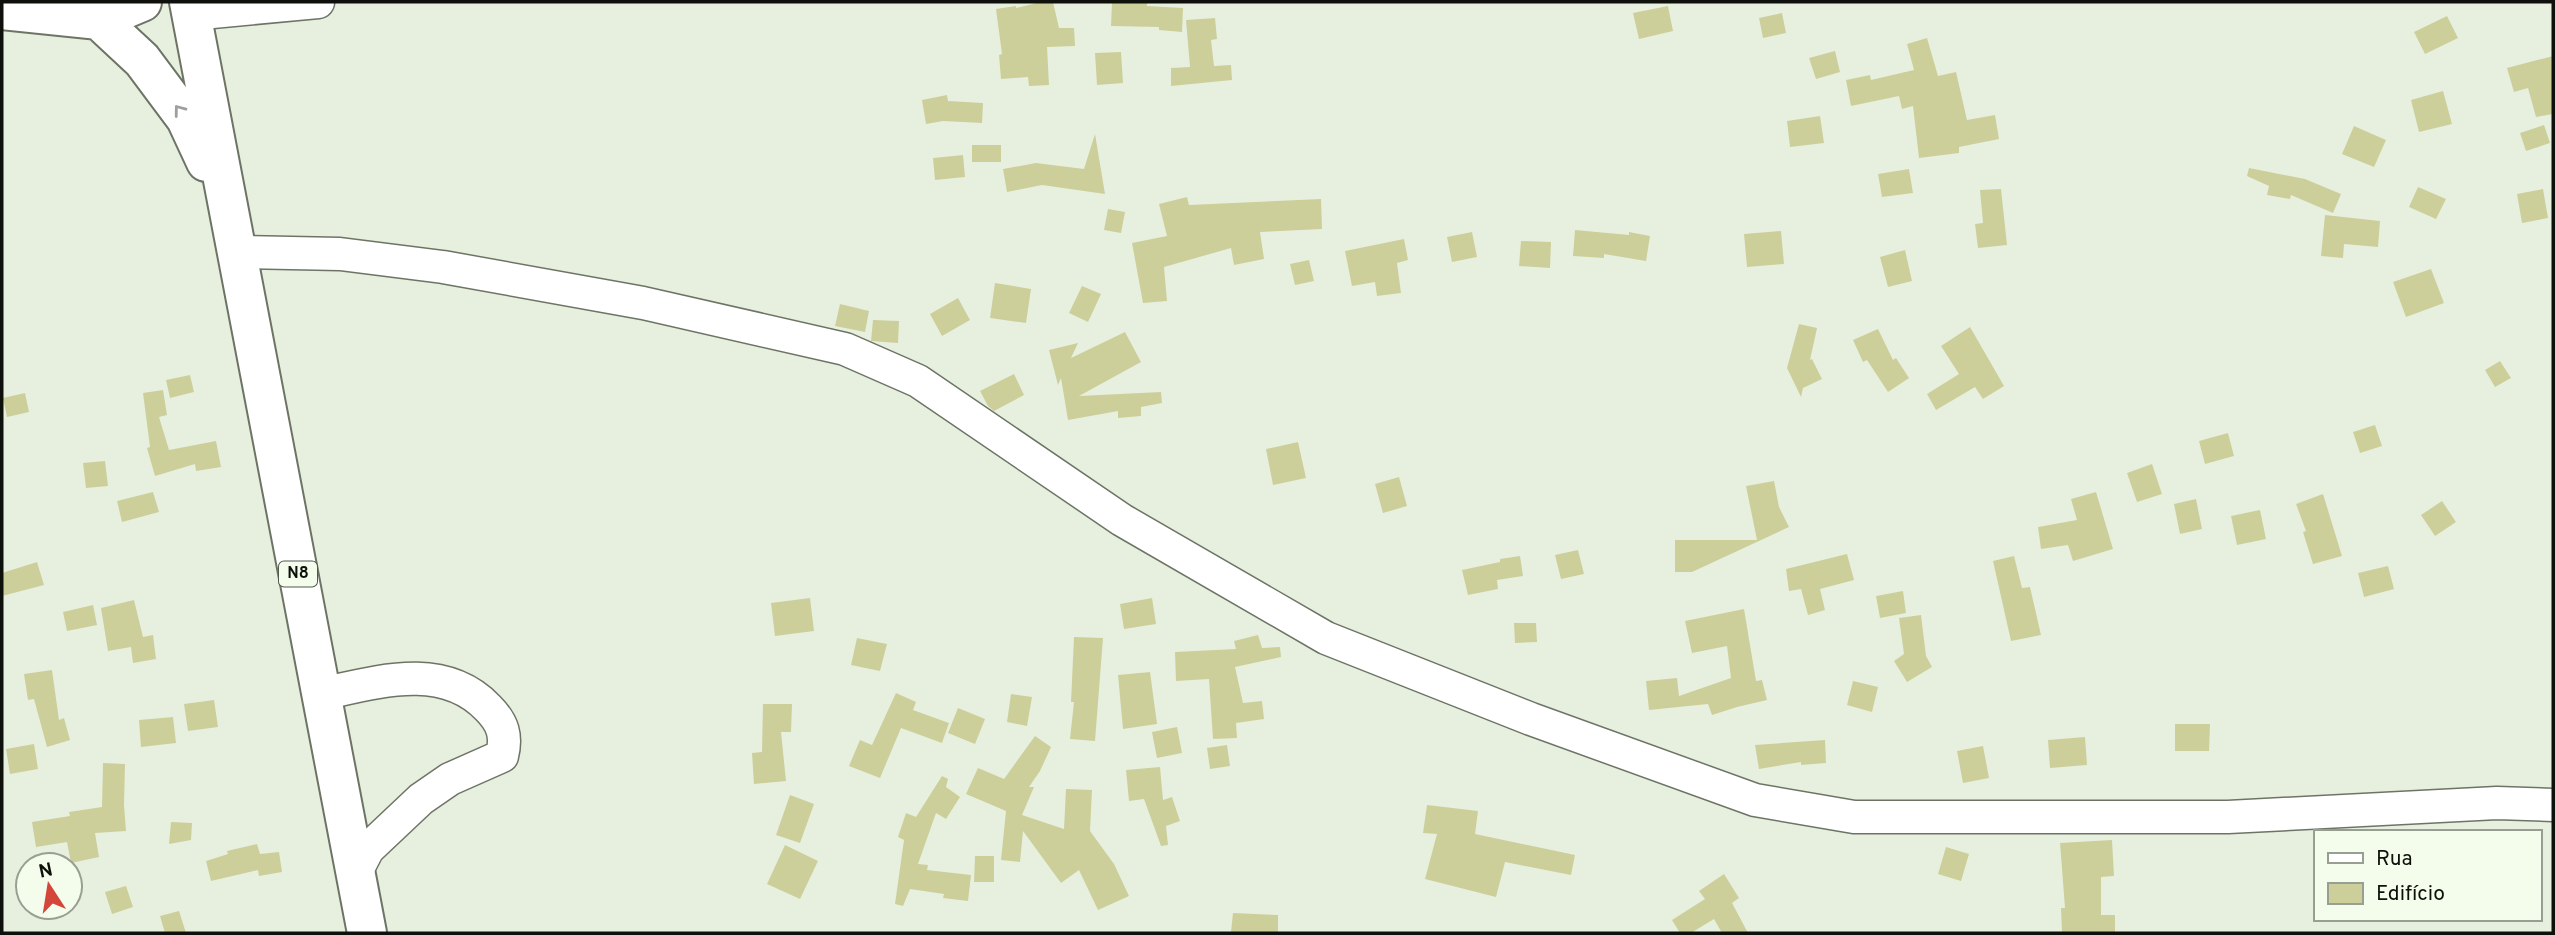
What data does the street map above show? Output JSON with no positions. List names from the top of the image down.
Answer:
{
  "streets": {
    "main road": ["N8"]
  },
  "legend": ["Rua", "Edifício"],
  "north": "top"
}
